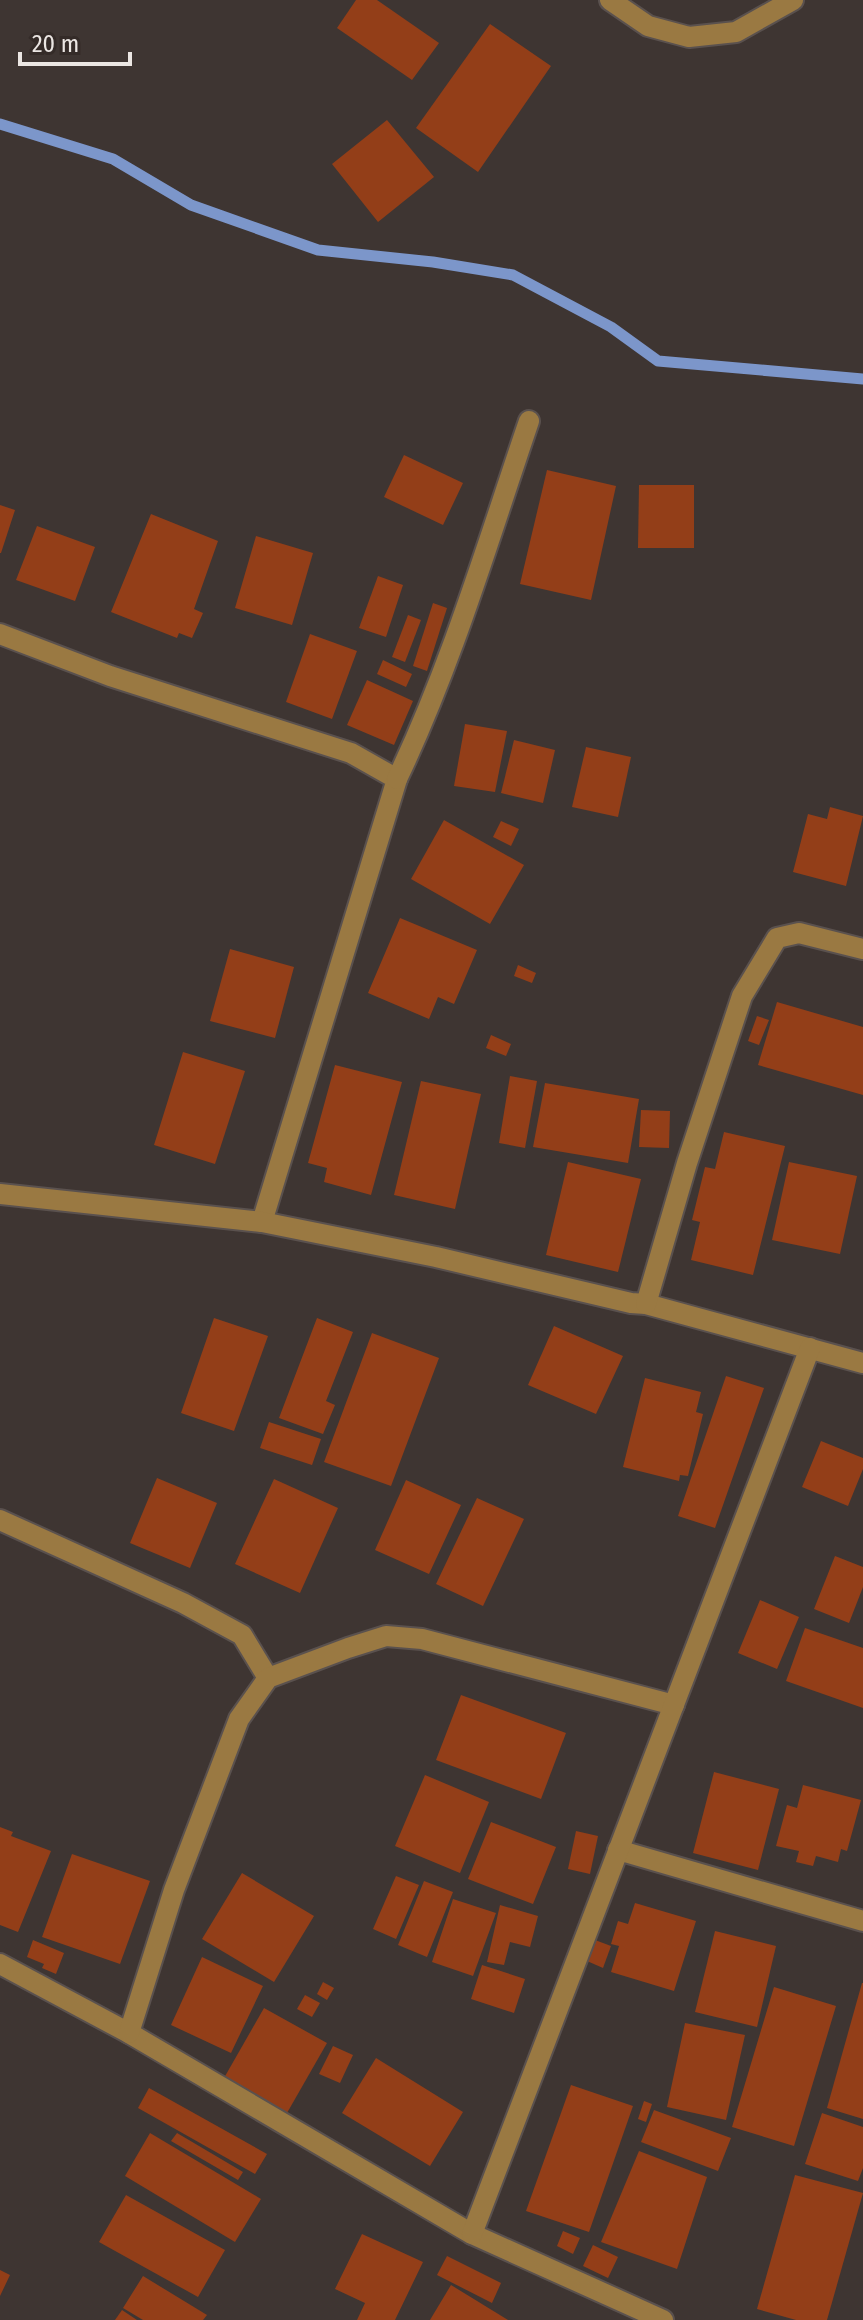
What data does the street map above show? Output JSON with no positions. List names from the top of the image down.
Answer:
{
  "scale_bar": "20 m"
}
